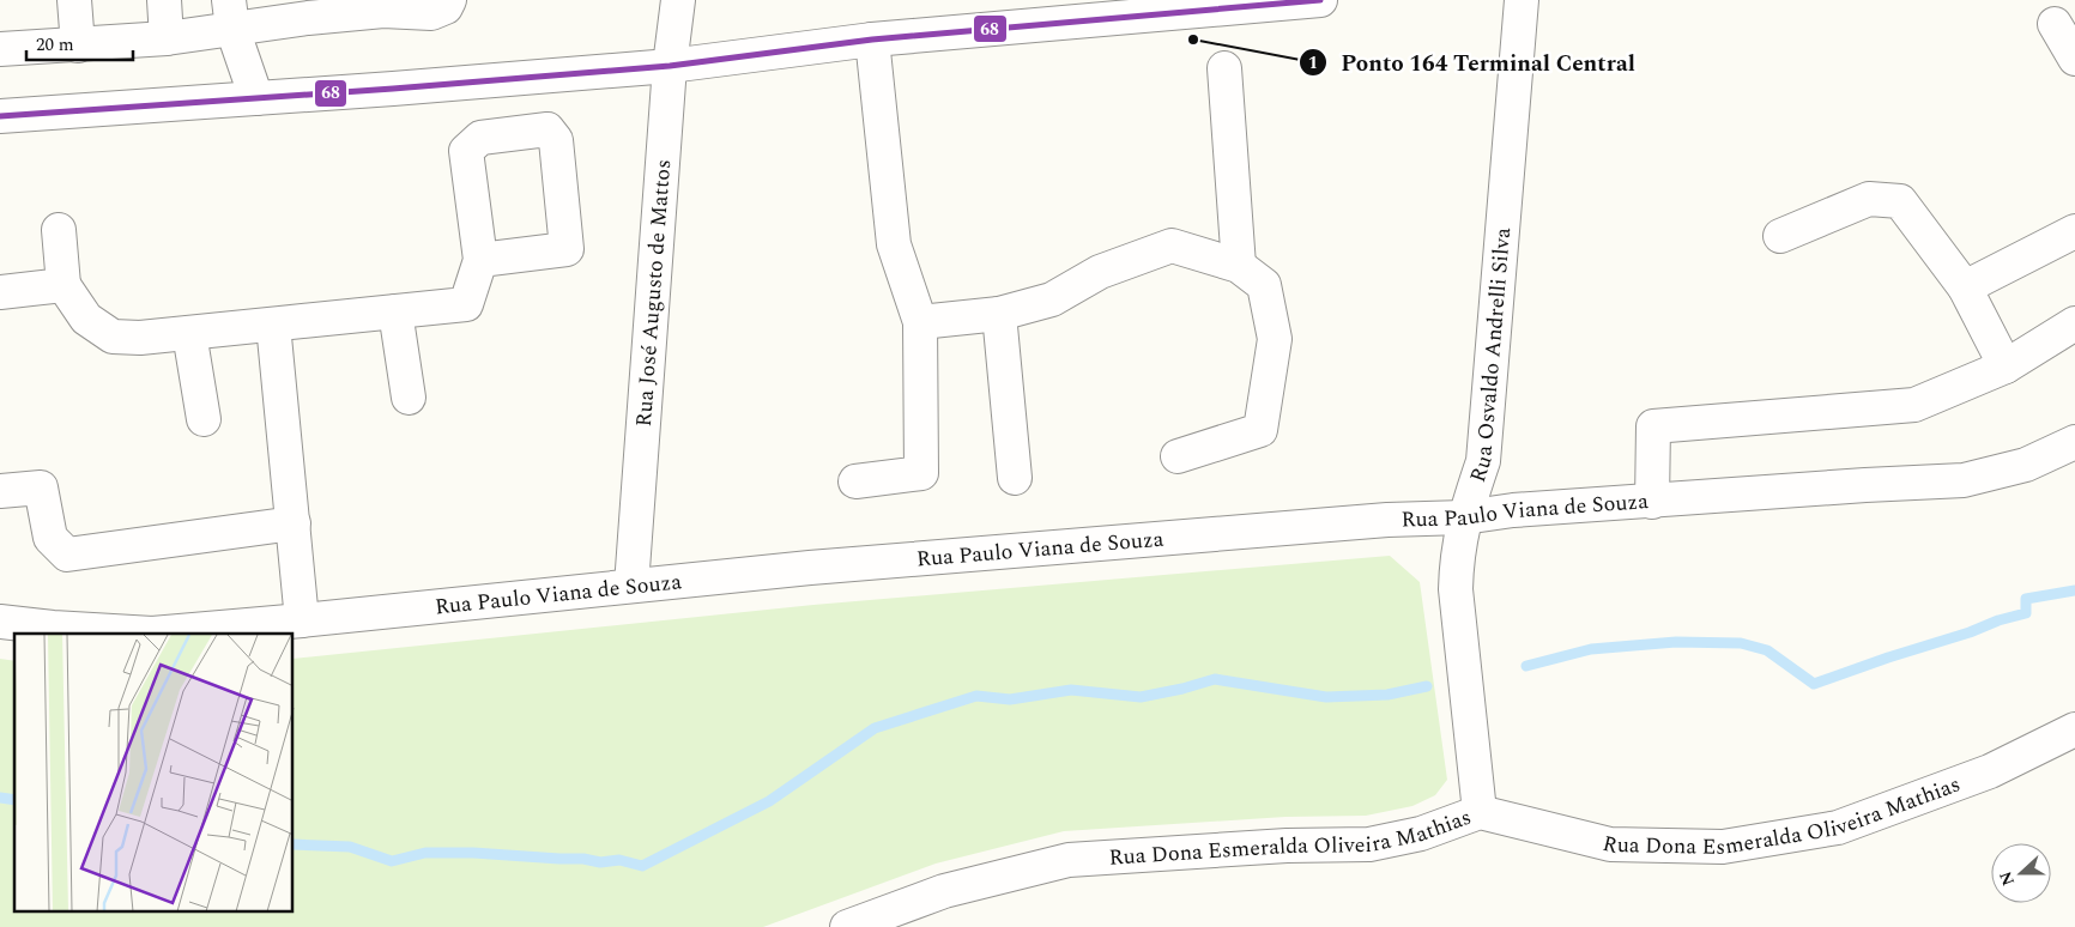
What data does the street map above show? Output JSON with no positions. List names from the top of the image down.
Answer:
{
  "streets": {
    "street": [
      "Rua José Augusto de Mattos",
      "Rua Osvaldo Andrelli Silva",
      "Rua Paulo Viana de Souza",
      "Rua Dona Esmeralda Oliveira Mathias"
    ]
  },
  "crossings": [
    ["Rua José Augusto de Mattos", "Rua Paulo Viana de Souza"],
    ["Rua Osvaldo Andrelli Silva", "Rua Paulo Viana de Souza"],
    ["Rua Osvaldo Andrelli Silva", "Rua Dona Esmeralda Oliveira Mathias"]
  ],
  "places": ["Ponto 164 Terminal Central"],
  "lines": ["transit line 68"],
  "scale_bar": "20 m",
  "north": "left"
}
